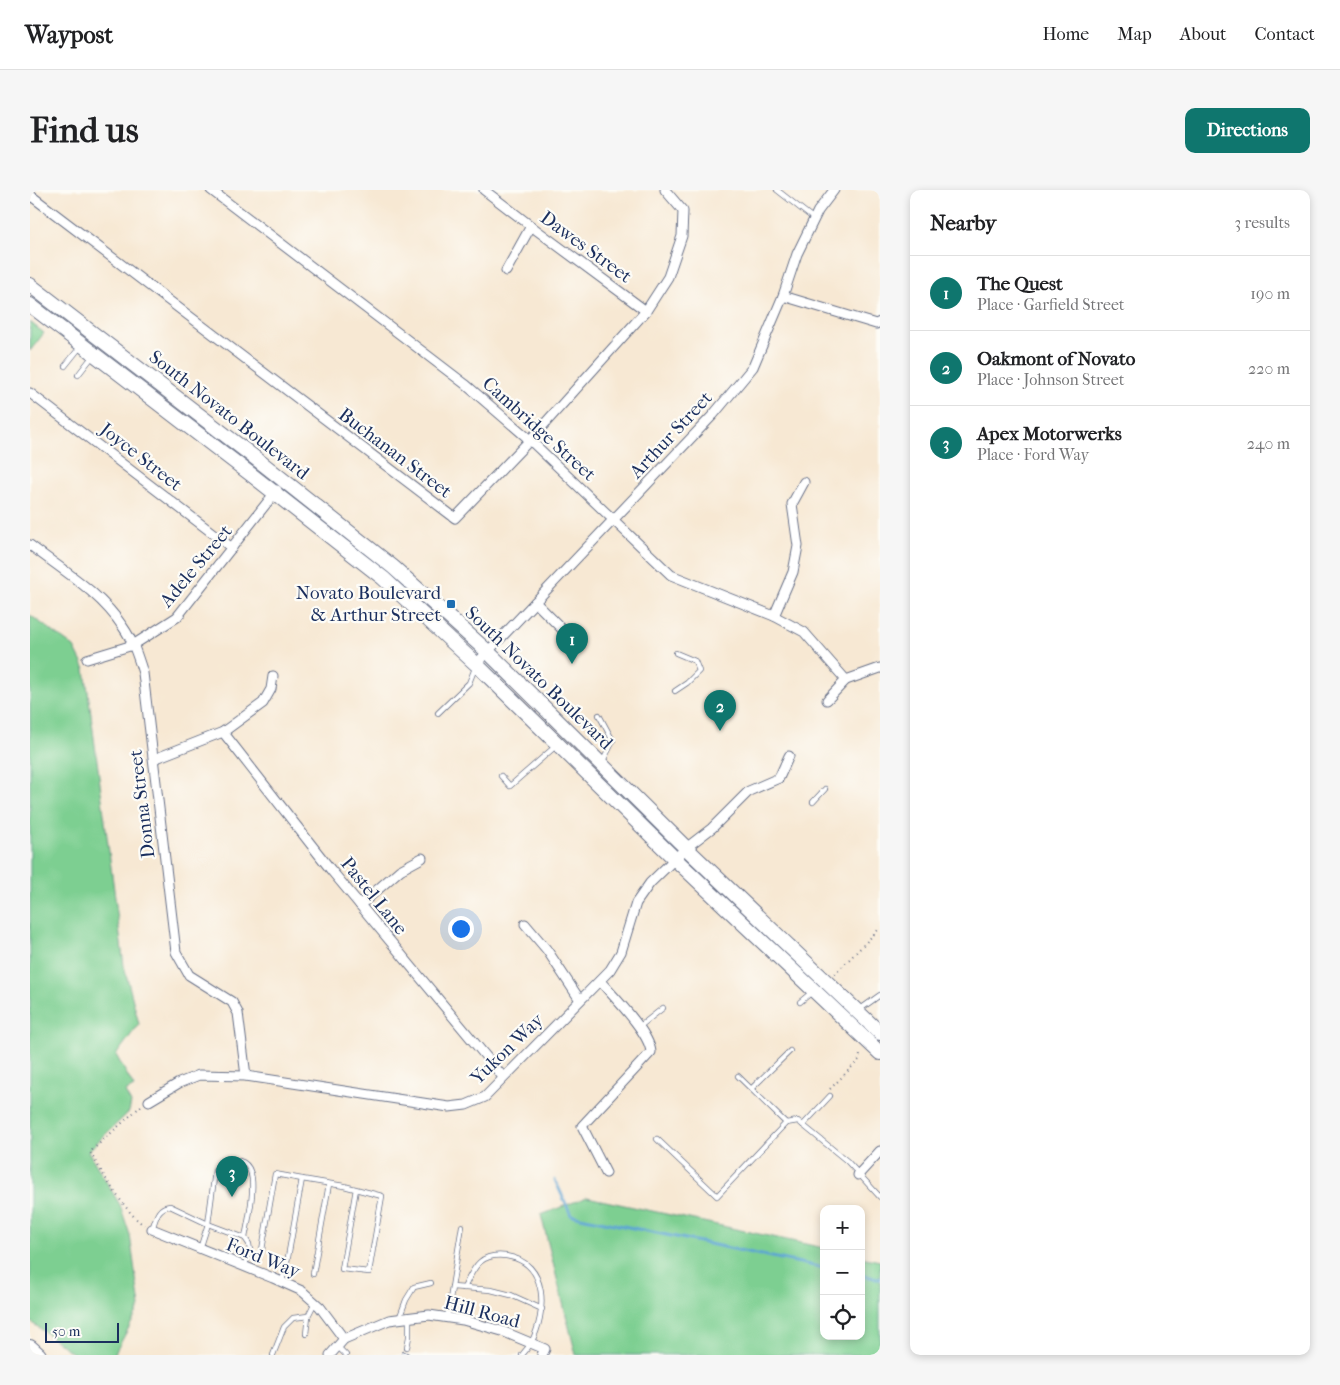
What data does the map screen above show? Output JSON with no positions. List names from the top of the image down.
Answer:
{
  "streets": {
    "main road": ["South Novato Boulevard"],
    "street": [
      "Dawes Street",
      "Cambridge Street",
      "Arthur Street",
      "Buchanan Street",
      "Joyce Street",
      "Adele Street",
      "Donna Street",
      "Pastel Lane",
      "Yukon Way",
      "Ford Way",
      "Hill Road"
    ]
  },
  "crossings": [
    ["Dawes Street", "Buchanan Street"],
    ["South Novato Boulevard", "Arthur Street"],
    ["South Novato Boulevard", "Adele Street"],
    ["South Novato Boulevard", "Yukon Way"],
    ["Cambridge Street", "Arthur Street"],
    ["Cambridge Street", "Buchanan Street"],
    ["Joyce Street", "Adele Street"],
    ["Adele Street", "Donna Street"],
    ["Donna Street", "Yukon Way"],
    ["Pastel Lane", "Yukon Way"],
    ["Ford Way", "Hill Road"]
  ],
  "places": {
    "transit": ["Novato Boulevard & Arthur Street"]
  },
  "scale_bar": "50 m",
  "page": {
    "header": "Waypost",
    "nav": [
      "Home",
      "Map",
      "About",
      "Contact"
    ],
    "buttons": "Directions",
    "title": "Find us",
    "heading": ["Nearby", "3 results"],
    "list": [
      {
        "mark": "1",
        "name": "The Quest",
        "note": "Place · Garfield Street",
        "value": "190 m"
      },
      {
        "mark": "2",
        "name": "Oakmont of Novato",
        "note": "Place · Johnson Street",
        "value": "220 m"
      },
      {
        "mark": "3",
        "name": "Apex Motorwerks",
        "note": "Place · Ford Way",
        "value": "240 m"
      }
    ],
    "pins": ["1", "2", "3"],
    "map_buttons": ["+", "−"],
    "scale": "50 m"
  }
}
